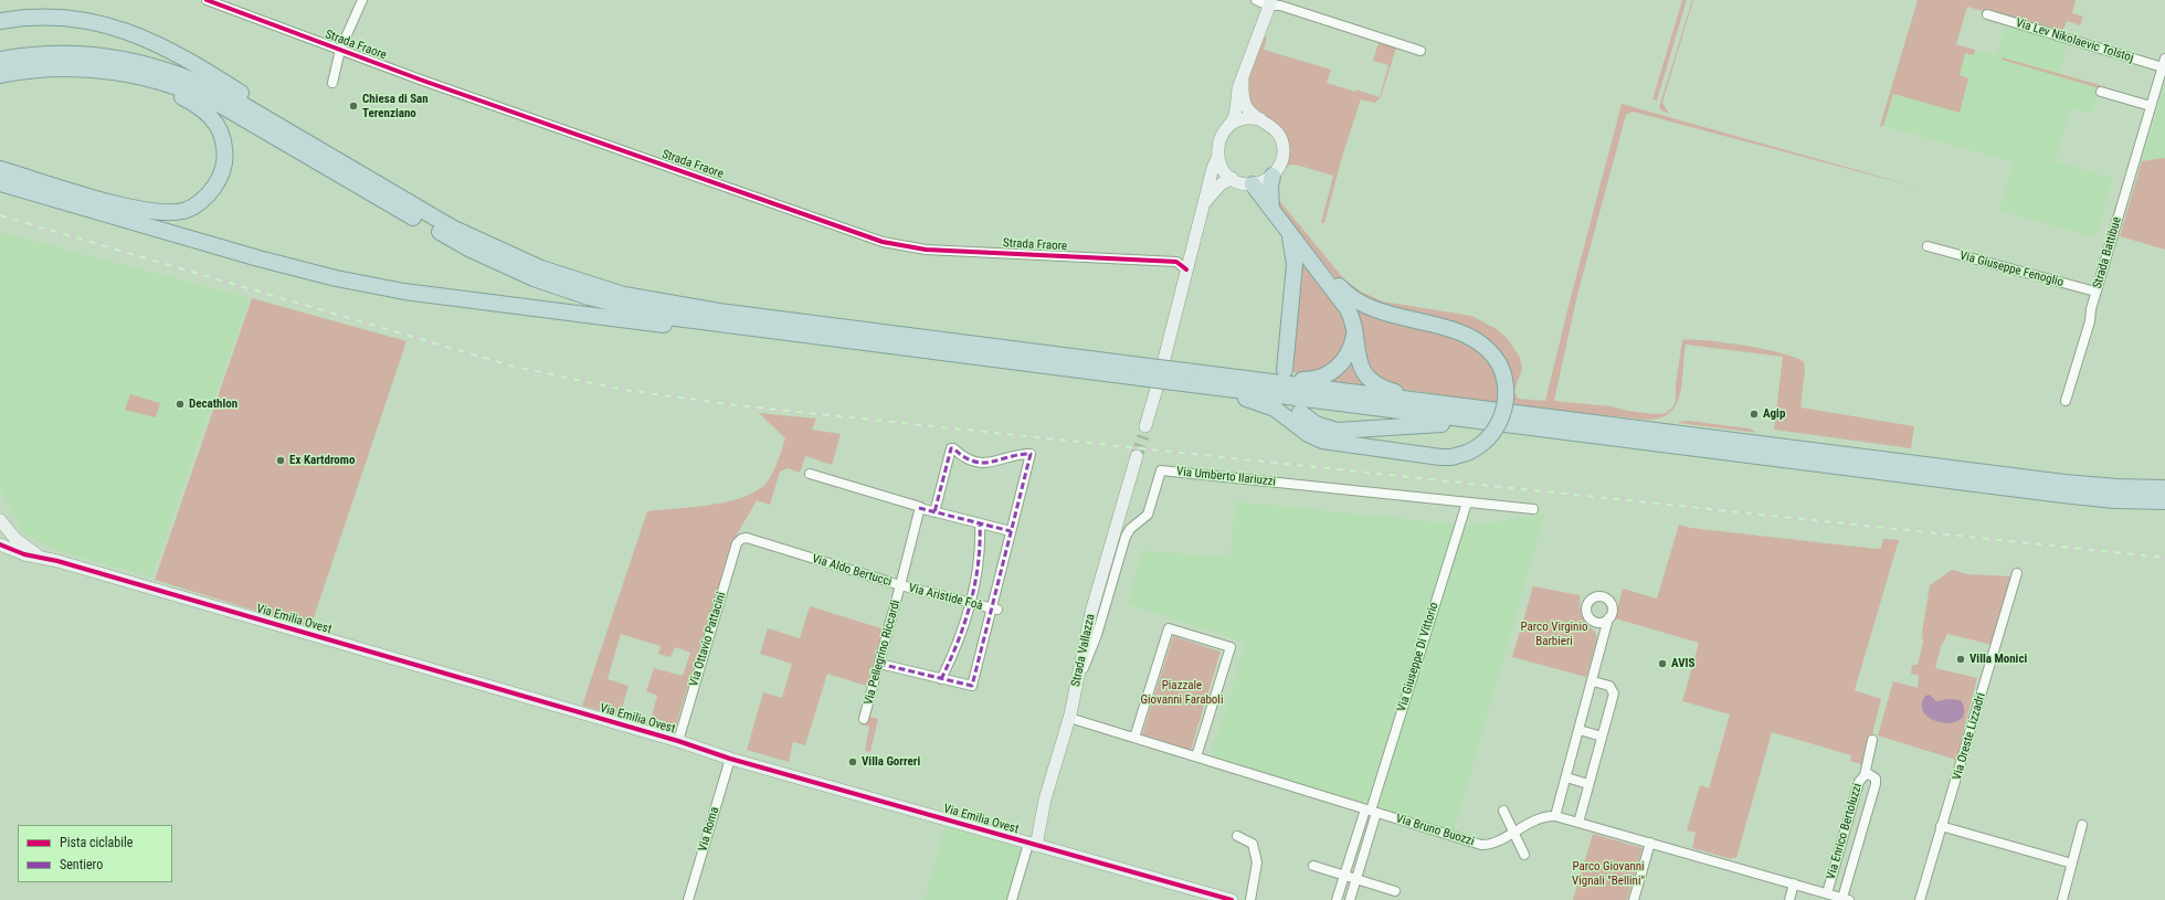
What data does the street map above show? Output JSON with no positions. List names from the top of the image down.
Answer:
{
  "streets": {
    "street": [
      "Via Lev Nikolaevic Tolstoj",
      "Strada Fraore",
      "Strada Battibue",
      "Via Giuseppe Fenoglio",
      "Via Umberto Ilariuzzi",
      "Via Aldo Bertucci",
      "Via Aristide Foà",
      "Via Emilia Ovest",
      "Via Ottavio Pattacini",
      "Strada Vallazza",
      "Via Pellegrino Riccardi",
      "Via Giuseppe Di Vittorio",
      "Via Oreste Lizzadri",
      "Via Roma",
      "Via Bruno Buozzi",
      "Via Enrico Bertoluzzi"
    ]
  },
  "crossings": [
    ["Via Lev Nikolaevic Tolstoj", "Strada Battibue"],
    ["Strada Battibue", "Via Giuseppe Fenoglio"],
    ["Via Umberto Ilariuzzi", "Strada Vallazza"],
    ["Via Umberto Ilariuzzi", "Via Giuseppe Di Vittorio"],
    ["Via Aldo Bertucci", "Via Aristide Foà"],
    ["Via Aldo Bertucci", "Via Ottavio Pattacini"],
    ["Via Aldo Bertucci", "Via Pellegrino Riccardi"],
    ["Via Aristide Foà", "Via Pellegrino Riccardi"],
    ["Via Emilia Ovest", "Via Ottavio Pattacini"],
    ["Via Emilia Ovest", "Strada Vallazza"],
    ["Via Emilia Ovest", "Via Roma"],
    ["Strada Vallazza", "Via Bruno Buozzi"],
    ["Via Giuseppe Di Vittorio", "Via Bruno Buozzi"],
    ["Via Bruno Buozzi", "Via Enrico Bertoluzzi"]
  ],
  "parks": ["Parco Virginio Barbieri", "Piazzale Giovanni Faraboli", "Parco Giovanni Vignali \"Bellini\""],
  "places": [
    "Chiesa di San Terenziano",
    "Decathlon",
    "Agip",
    "Ex Kartdromo",
    "Villa Monici",
    "AVIS",
    "Villa Gorreri"
  ],
  "legend": ["Pista ciclabile", "Sentiero"]
}
